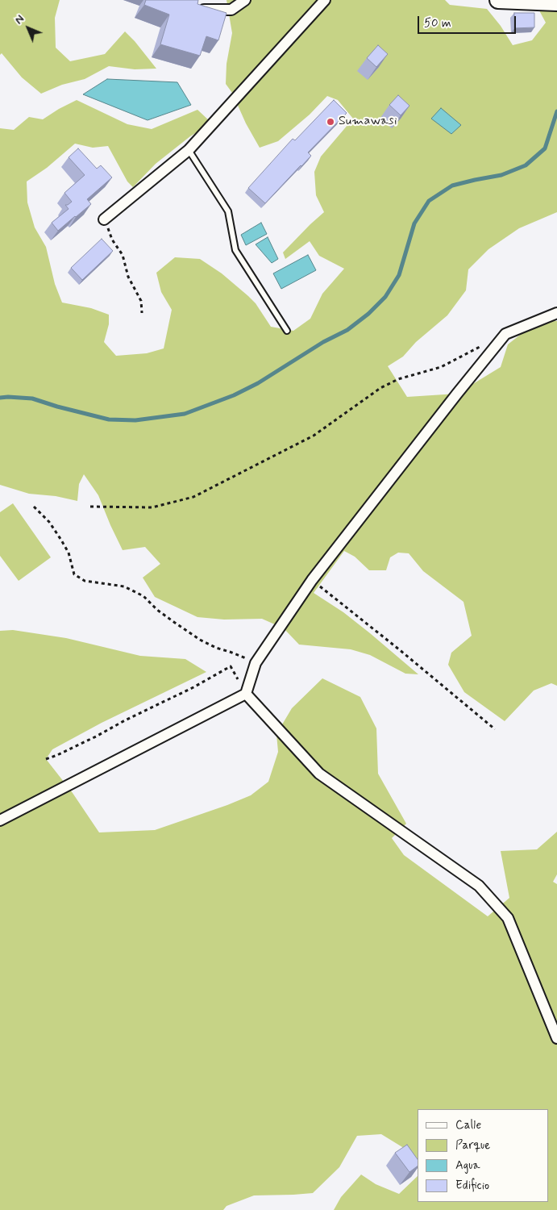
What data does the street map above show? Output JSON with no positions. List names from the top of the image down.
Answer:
{
  "places": ["Sumawasi"],
  "legend": [
    "Calle",
    "Parque",
    "Agua",
    "Edificio"
  ],
  "scale_bar": "50 m",
  "north": "top left"
}
